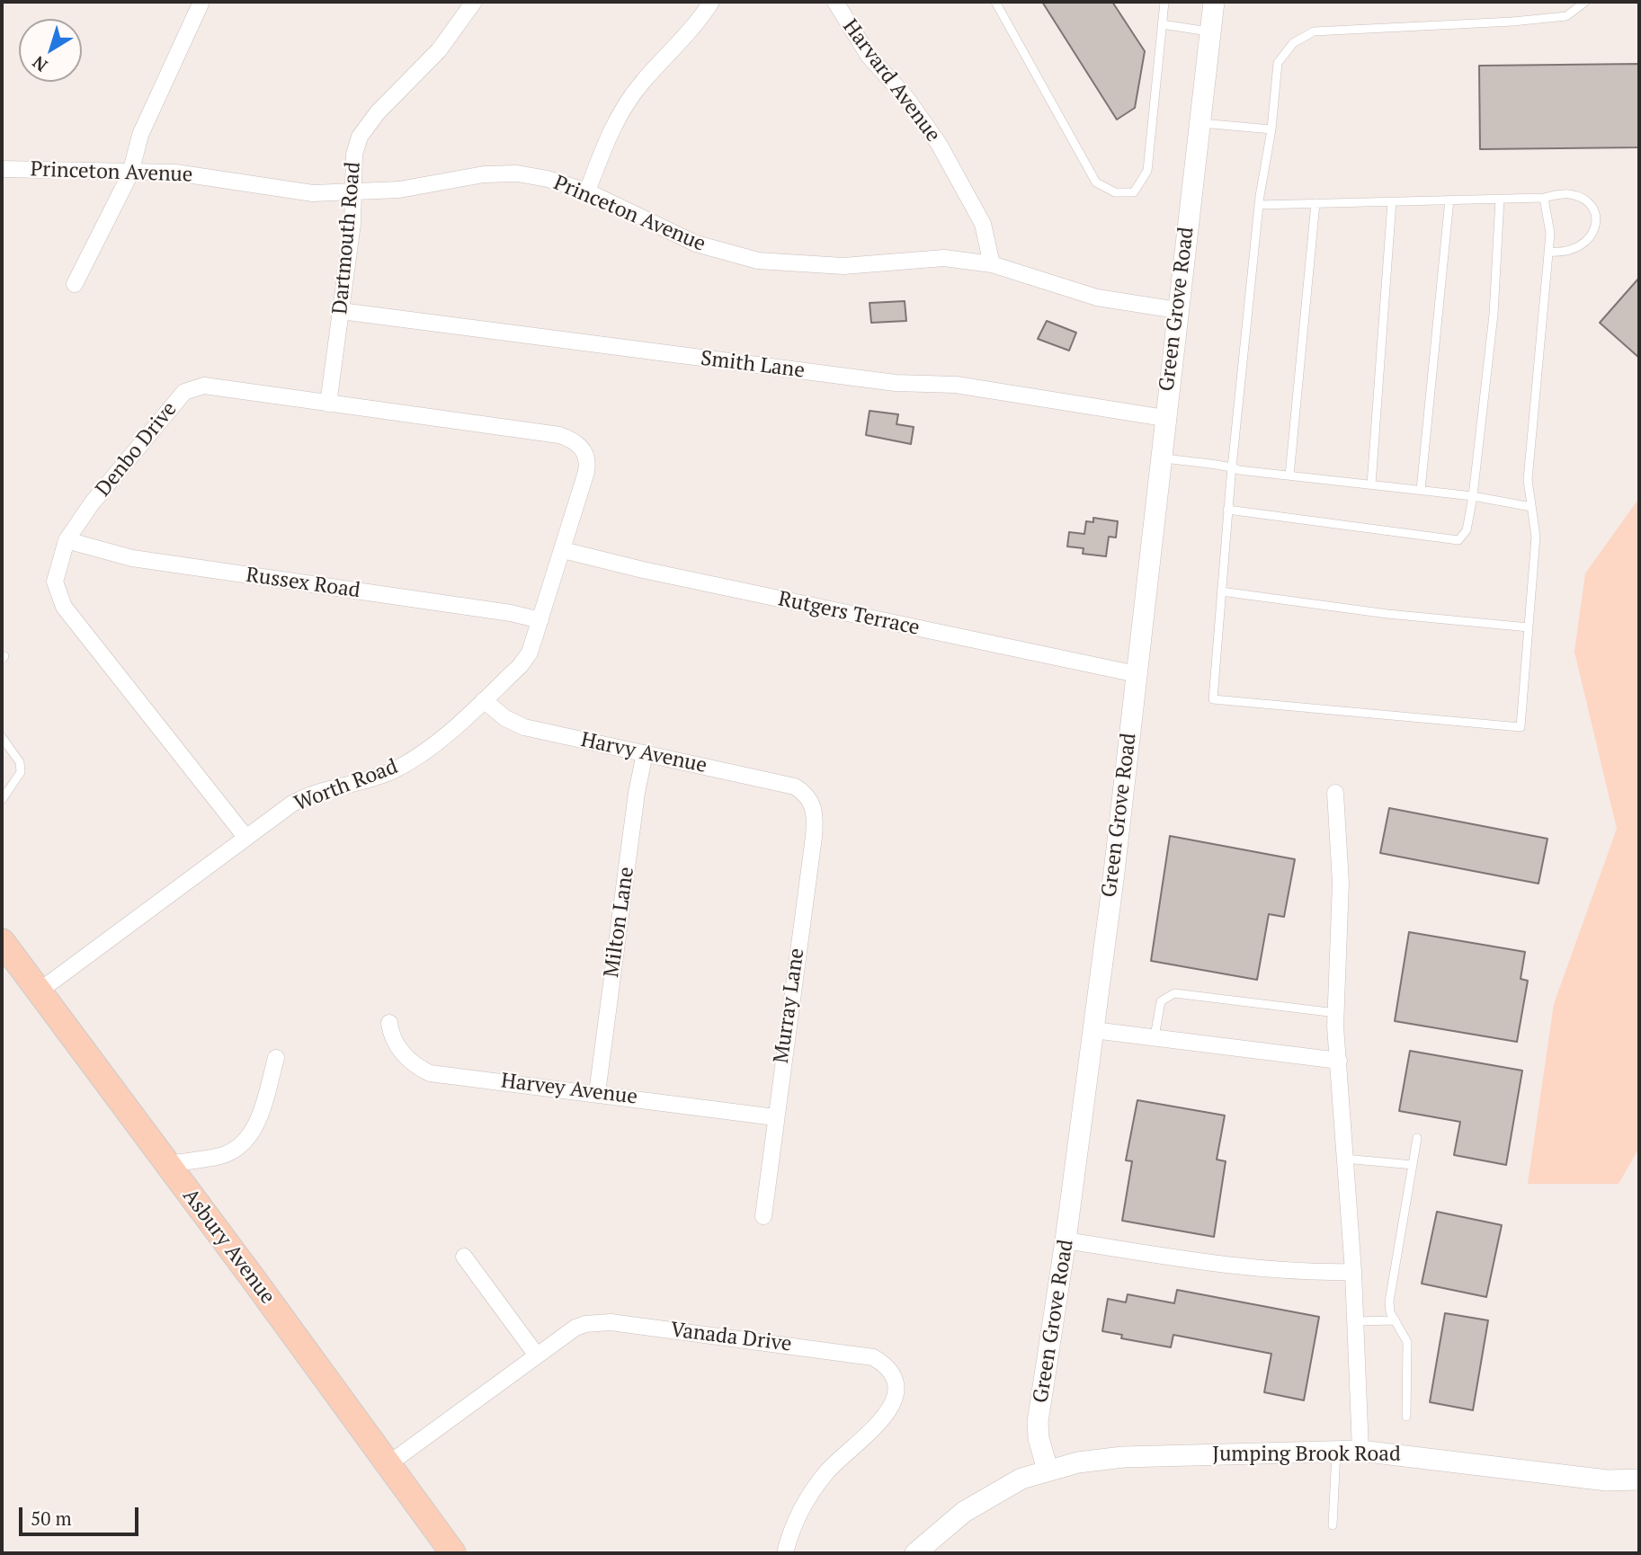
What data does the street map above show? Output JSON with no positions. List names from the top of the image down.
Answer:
{
  "streets": {
    "main road": ["Asbury Avenue"],
    "street": [
      "Harvard Avenue",
      "Princeton Avenue",
      "Dartmouth Road",
      "Green Grove Road",
      "Smith Lane",
      "Denbo Drive",
      "Russex Road",
      "Rutgers Terrace",
      "Harvy Avenue",
      "Worth Road",
      "Milton Lane",
      "Murray Lane",
      "Harvey Avenue",
      "Vanada Drive",
      "Jumping Brook Road"
    ]
  },
  "crossings": [
    ["Harvard Avenue", "Princeton Avenue"],
    ["Princeton Avenue", "Dartmouth Road"],
    ["Princeton Avenue", "Green Grove Road"],
    ["Dartmouth Road", "Smith Lane"],
    ["Dartmouth Road", "Denbo Drive"],
    ["Green Grove Road", "Smith Lane"],
    ["Green Grove Road", "Rutgers Terrace"],
    ["Green Grove Road", "Jumping Brook Road"],
    ["Denbo Drive", "Russex Road"],
    ["Denbo Drive", "Worth Road"],
    ["Russex Road", "Worth Road"],
    ["Rutgers Terrace", "Worth Road"],
    ["Harvy Avenue", "Worth Road"],
    ["Harvy Avenue", "Milton Lane"],
    ["Harvy Avenue", "Murray Lane"],
    ["Worth Road", "Asbury Avenue"],
    ["Milton Lane", "Harvey Avenue"],
    ["Murray Lane", "Harvey Avenue"],
    ["Asbury Avenue", "Vanada Drive"]
  ],
  "scale_bar": "50 m",
  "north": "bottom left"
}
